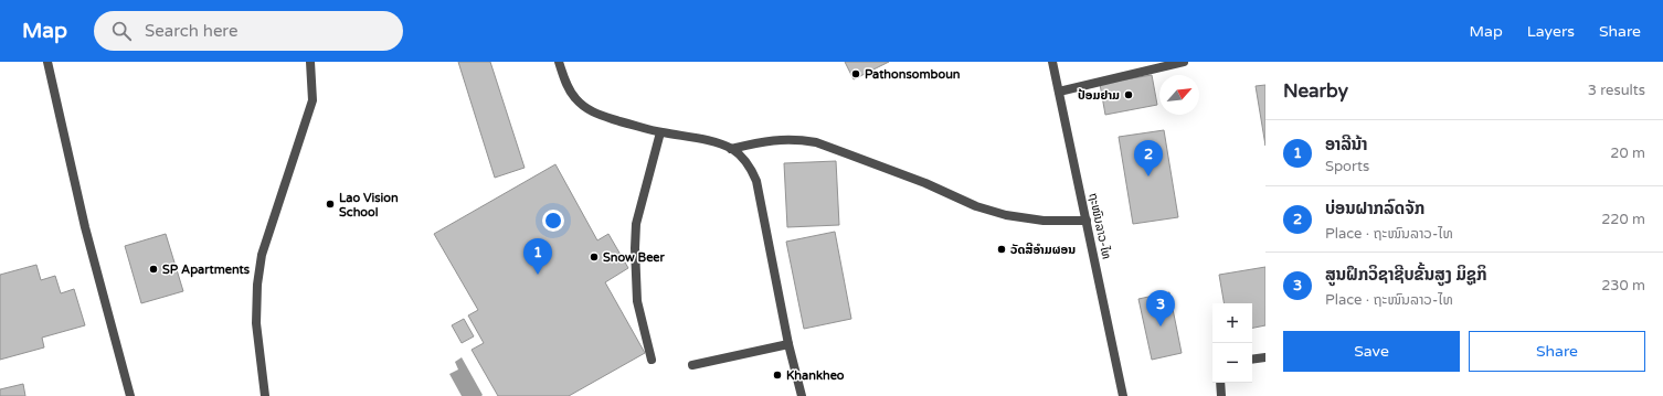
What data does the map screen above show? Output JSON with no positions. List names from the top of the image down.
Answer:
{
  "streets": {
    "street": ["ຖະໜົນລາວ-ໄທ"]
  },
  "places": [
    "Pathonsomboun",
    "ປ້ອມຢາມ",
    "Lao Vision School",
    "ວັດສີອຳມຜອນ",
    "Snow Beer",
    "SP Apartments",
    "Khankheo"
  ],
  "north": "top right",
  "page": {
    "header": "Map",
    "search": "Search here",
    "nav": ["Map", "Layers", "Share"],
    "heading": ["Nearby", "3 results"],
    "list": [
      {
        "mark": "1",
        "name": "ອາລີນ້າ",
        "note": "Sports",
        "value": "20 m"
      },
      {
        "mark": "2",
        "name": "ບ່ອນຝາກລົດຈັກ",
        "note": "Place · ຖະໜົນລາວ-ໄທ",
        "value": "220 m"
      },
      {
        "mark": "3",
        "name": "ສູນຝຶກວິຊາຊີບຂັ້ນສູງ ມິຊູກິ",
        "note": "Place · ຖະໜົນລາວ-ໄທ",
        "value": "230 m"
      }
    ],
    "pins": ["2", "1", "3"],
    "map_buttons": ["+", "−"],
    "buttons": ["Save", "Share"]
  }
}
